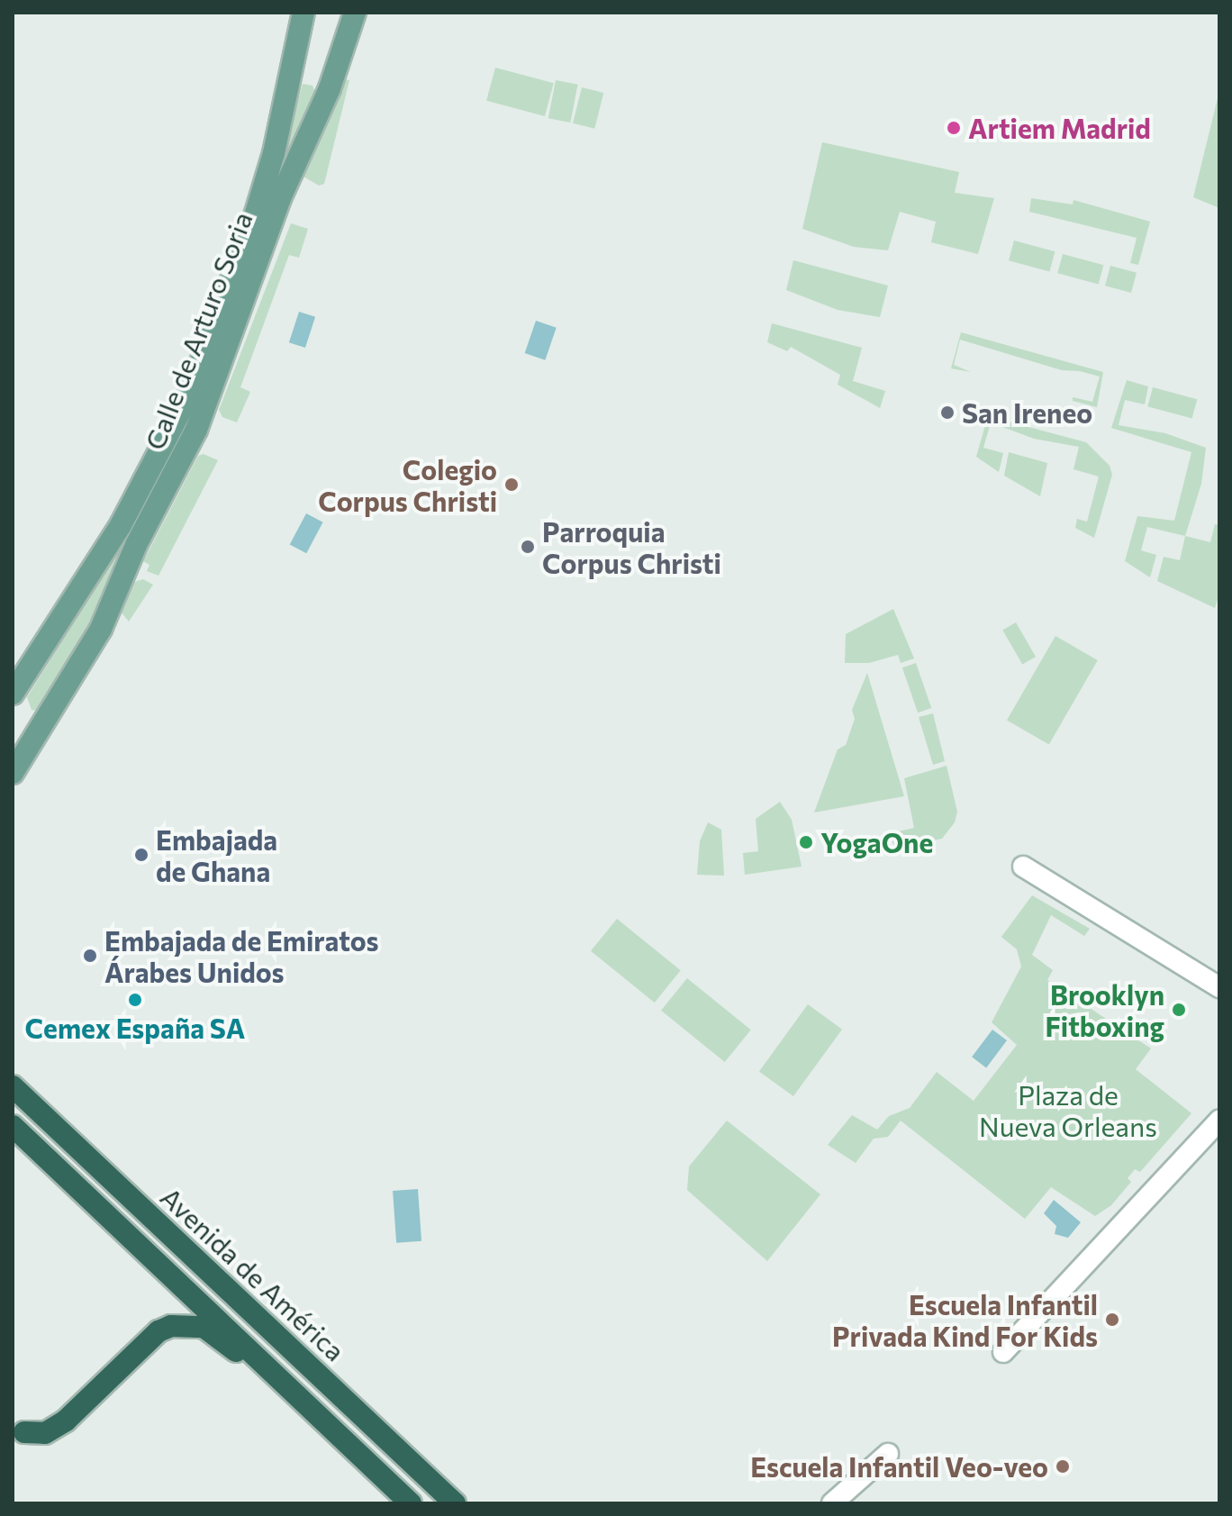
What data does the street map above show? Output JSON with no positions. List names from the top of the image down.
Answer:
{
  "streets": {
    "highway": ["Avenida de América"],
    "main road": ["Calle de Arturo Soria"]
  },
  "parks": ["Plaza de Nueva Orleans"],
  "places": [
    "Artiem Madrid",
    "San Ireneo",
    "Colegio Corpus Christi",
    "Parroquia Corpus Christi",
    "YogaOne",
    "Embajada de Ghana",
    "Embajada de Emiratos Árabes Unidos",
    "Cemex España SA",
    "Brooklyn Fitboxing",
    "Escuela Infantil Privada Kind For Kids",
    "Escuela Infantil Veo-veo"
  ]
}
